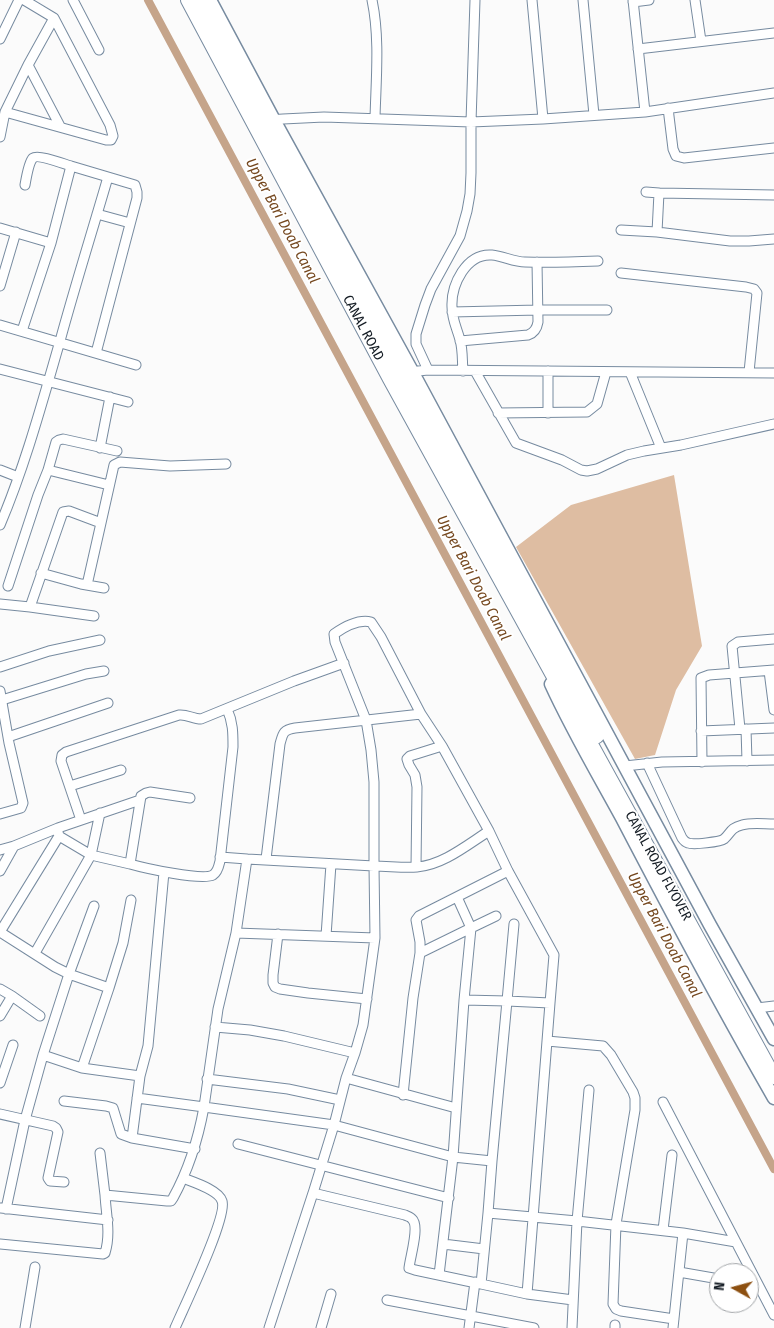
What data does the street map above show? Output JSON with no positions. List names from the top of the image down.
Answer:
{
  "streets": {
    "main road": ["CANAL ROAD", "CANAL ROAD FLYOVER"]
  },
  "crossings": [
    ["CANAL ROAD", "CANAL ROAD FLYOVER"]
  ],
  "water": ["Upper Bari Doab Canal"],
  "north": "left"
}
